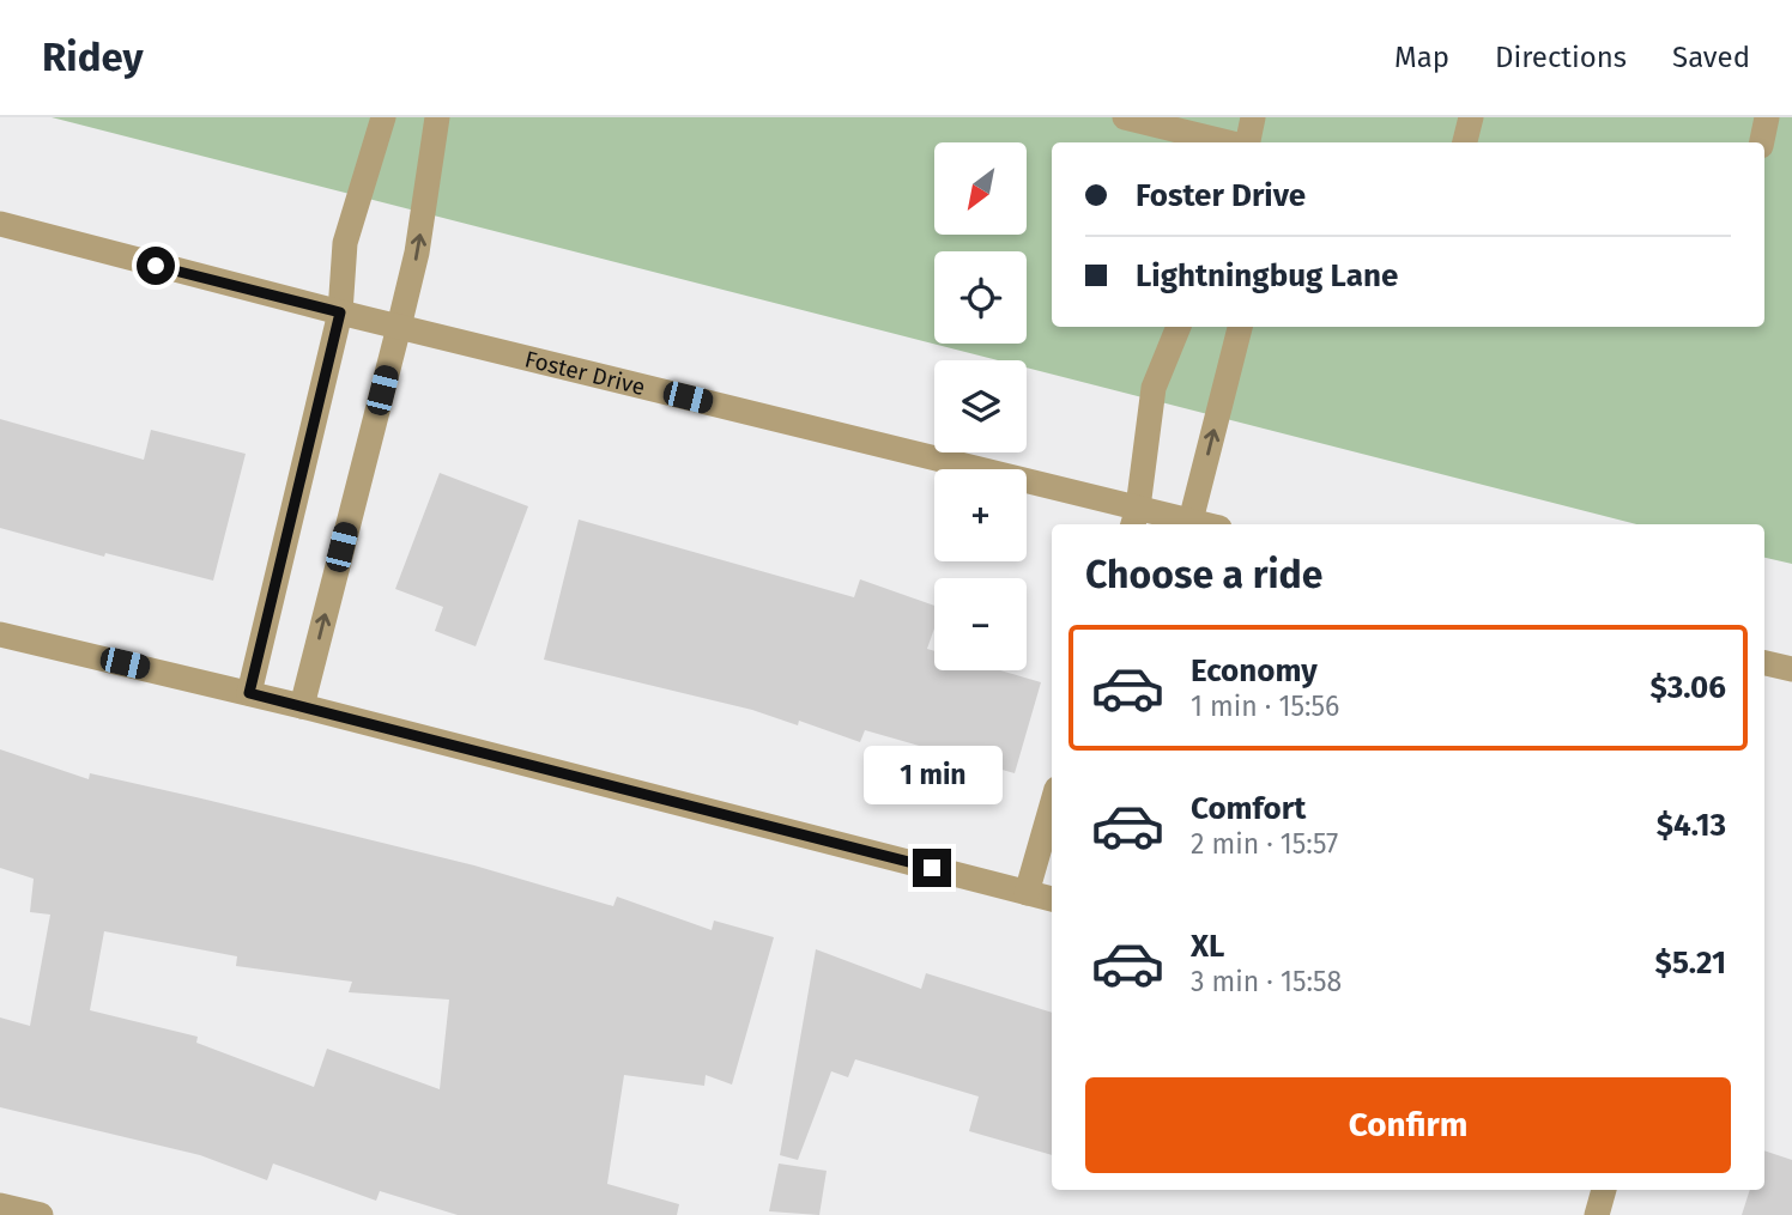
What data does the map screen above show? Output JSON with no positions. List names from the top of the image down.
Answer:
{
  "streets": {
    "street": ["Foster Drive"]
  },
  "north": "bottom left",
  "page": {
    "header": "Ridey",
    "nav": ["Map", "Directions", "Saved"],
    "map_buttons": ["+", "−"],
    "banner": ["Foster Drive", "Lightningbug Lane"],
    "heading": "Choose a ride",
    "list": [
      {
        "name": "Economy",
        "note": "1 min · 15:56",
        "value": "$3.06"
      },
      {
        "name": "Comfort",
        "note": "2 min · 15:57",
        "value": "$4.13"
      },
      {
        "name": "XL",
        "note": "3 min · 15:58",
        "value": "$5.21"
      }
    ],
    "bubble": "1 min",
    "buttons": "Confirm"
  }
}
